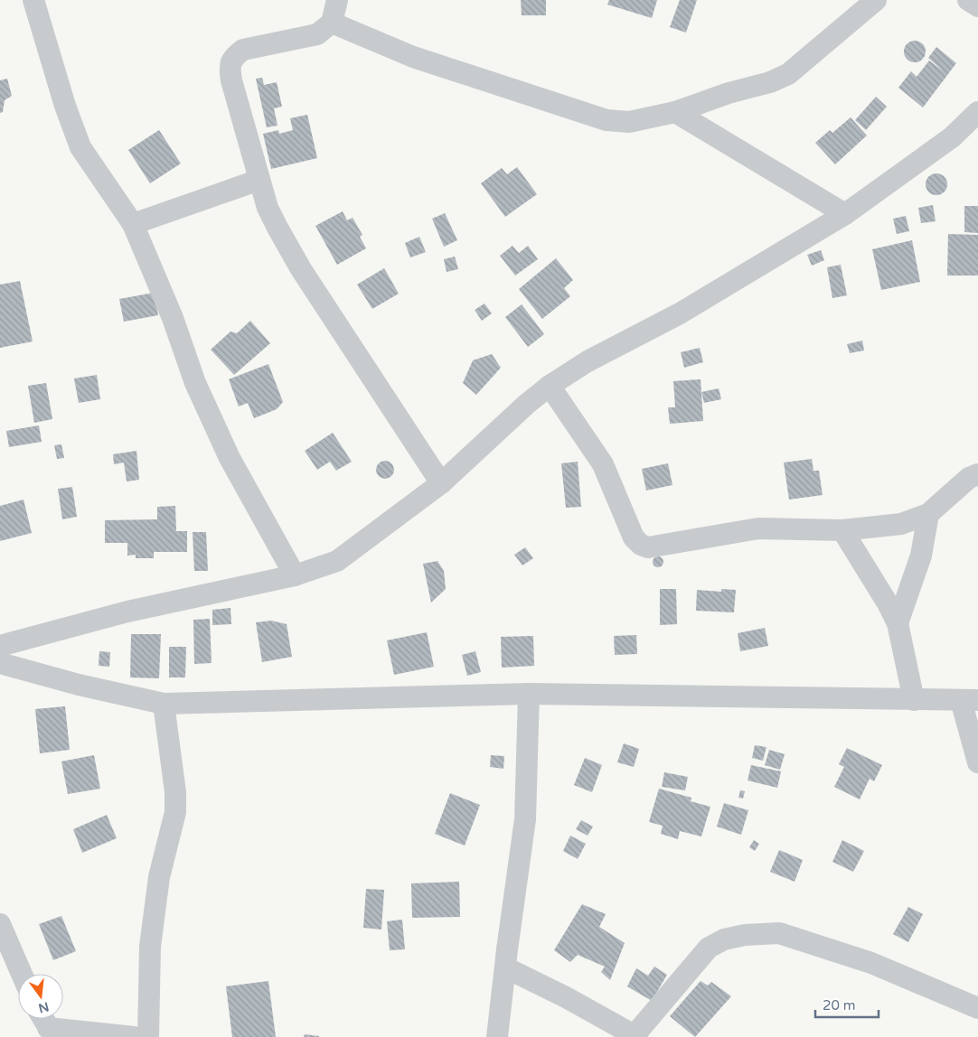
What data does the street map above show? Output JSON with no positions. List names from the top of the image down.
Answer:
{
  "scale_bar": "20 m",
  "north": "bottom"
}
